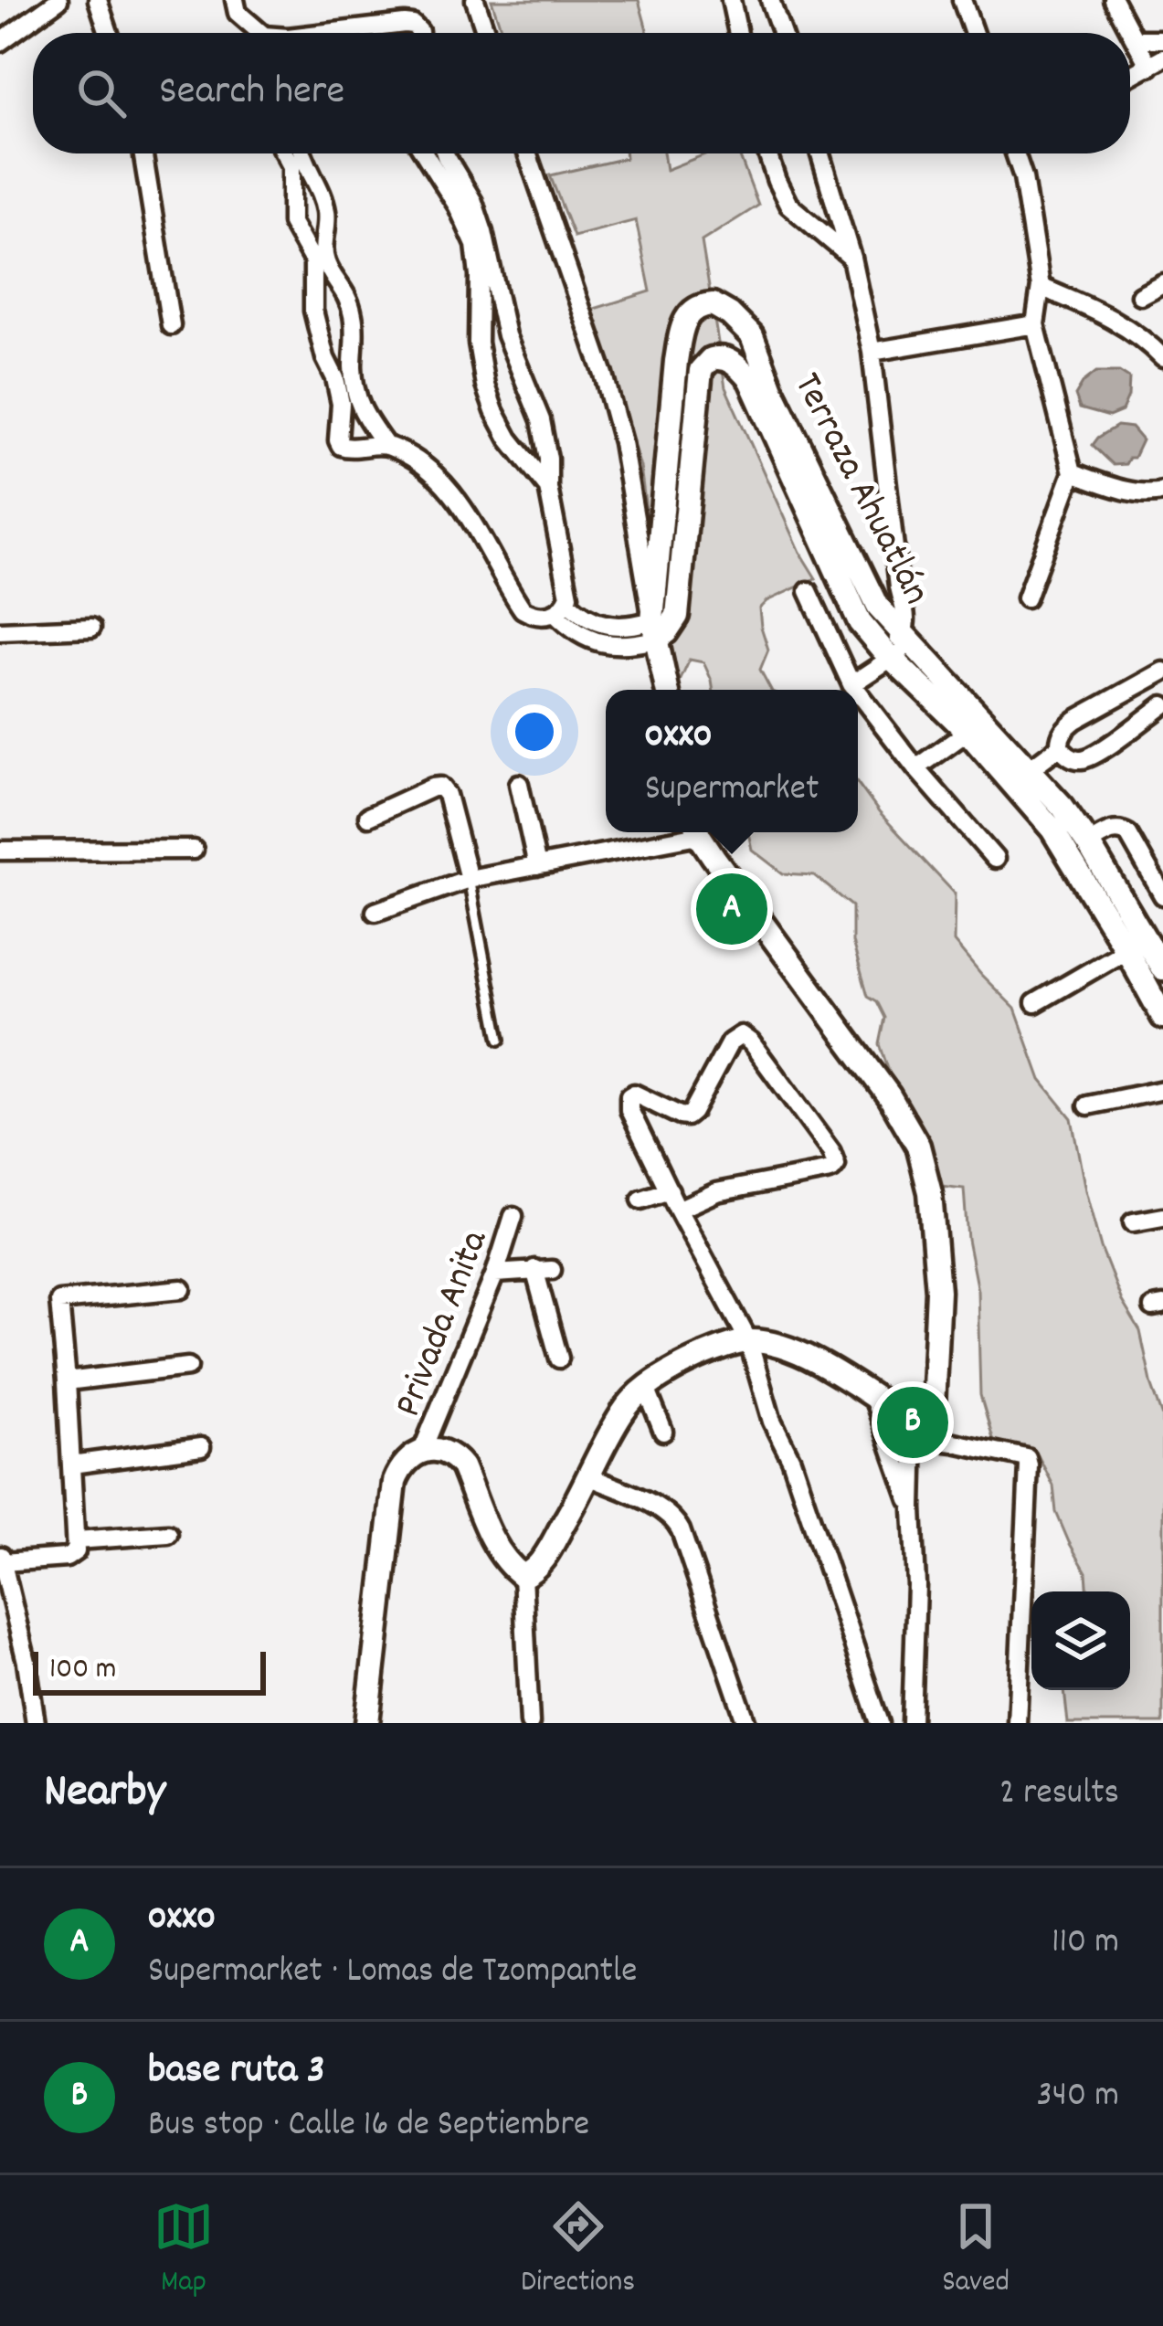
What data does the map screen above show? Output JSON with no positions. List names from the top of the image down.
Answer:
{
  "streets": {
    "street": ["Terraza Ahuatlán", "Privada Anita"]
  },
  "scale_bar": "100 m",
  "page": {
    "search": "Search here",
    "popup": ["oxxo", "Supermarket"],
    "pins": ["A", "B"],
    "scale": "100 m",
    "heading": ["Nearby", "2 results"],
    "list": [
      {
        "mark": "A",
        "name": "oxxo",
        "note": "Supermarket · Lomas de Tzompantle",
        "value": "110 m"
      },
      {
        "mark": "B",
        "name": "base ruta 3",
        "note": "Bus stop · Calle 16 de Septiembre",
        "value": "340 m"
      }
    ],
    "nav": ["Map", "Directions", "Saved"]
  }
}
